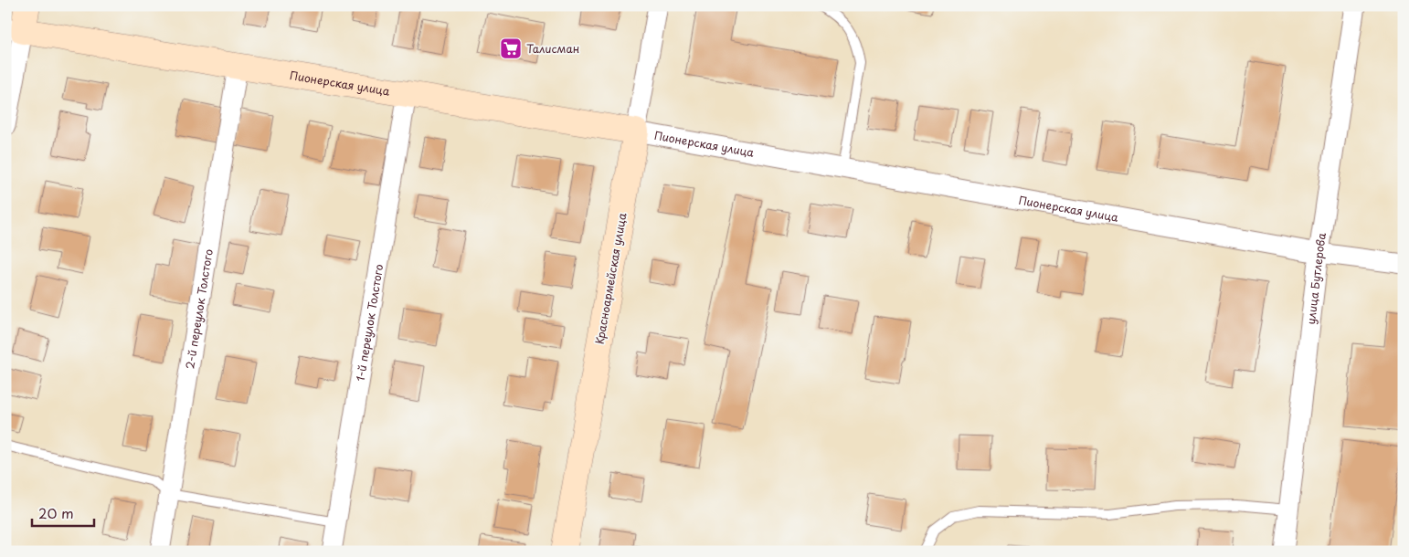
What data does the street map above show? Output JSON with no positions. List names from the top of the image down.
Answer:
{
  "streets": {
    "street": [
      "Пионерская улица",
      "улица Бутлерова",
      "Красноармейская улица",
      "2-й переулок Толстого",
      "1-й переулок Толстого"
    ]
  },
  "crossings": [
    ["Пионерская улица", "улица Бутлерова"],
    ["Пионерская улица", "Красноармейская улица"],
    ["Пионерская улица", "2-й переулок Толстого"],
    ["Пионерская улица", "1-й переулок Толстого"]
  ],
  "places": {
    "supermarket": ["Талисман"]
  },
  "scale_bar": "20 m"
}
